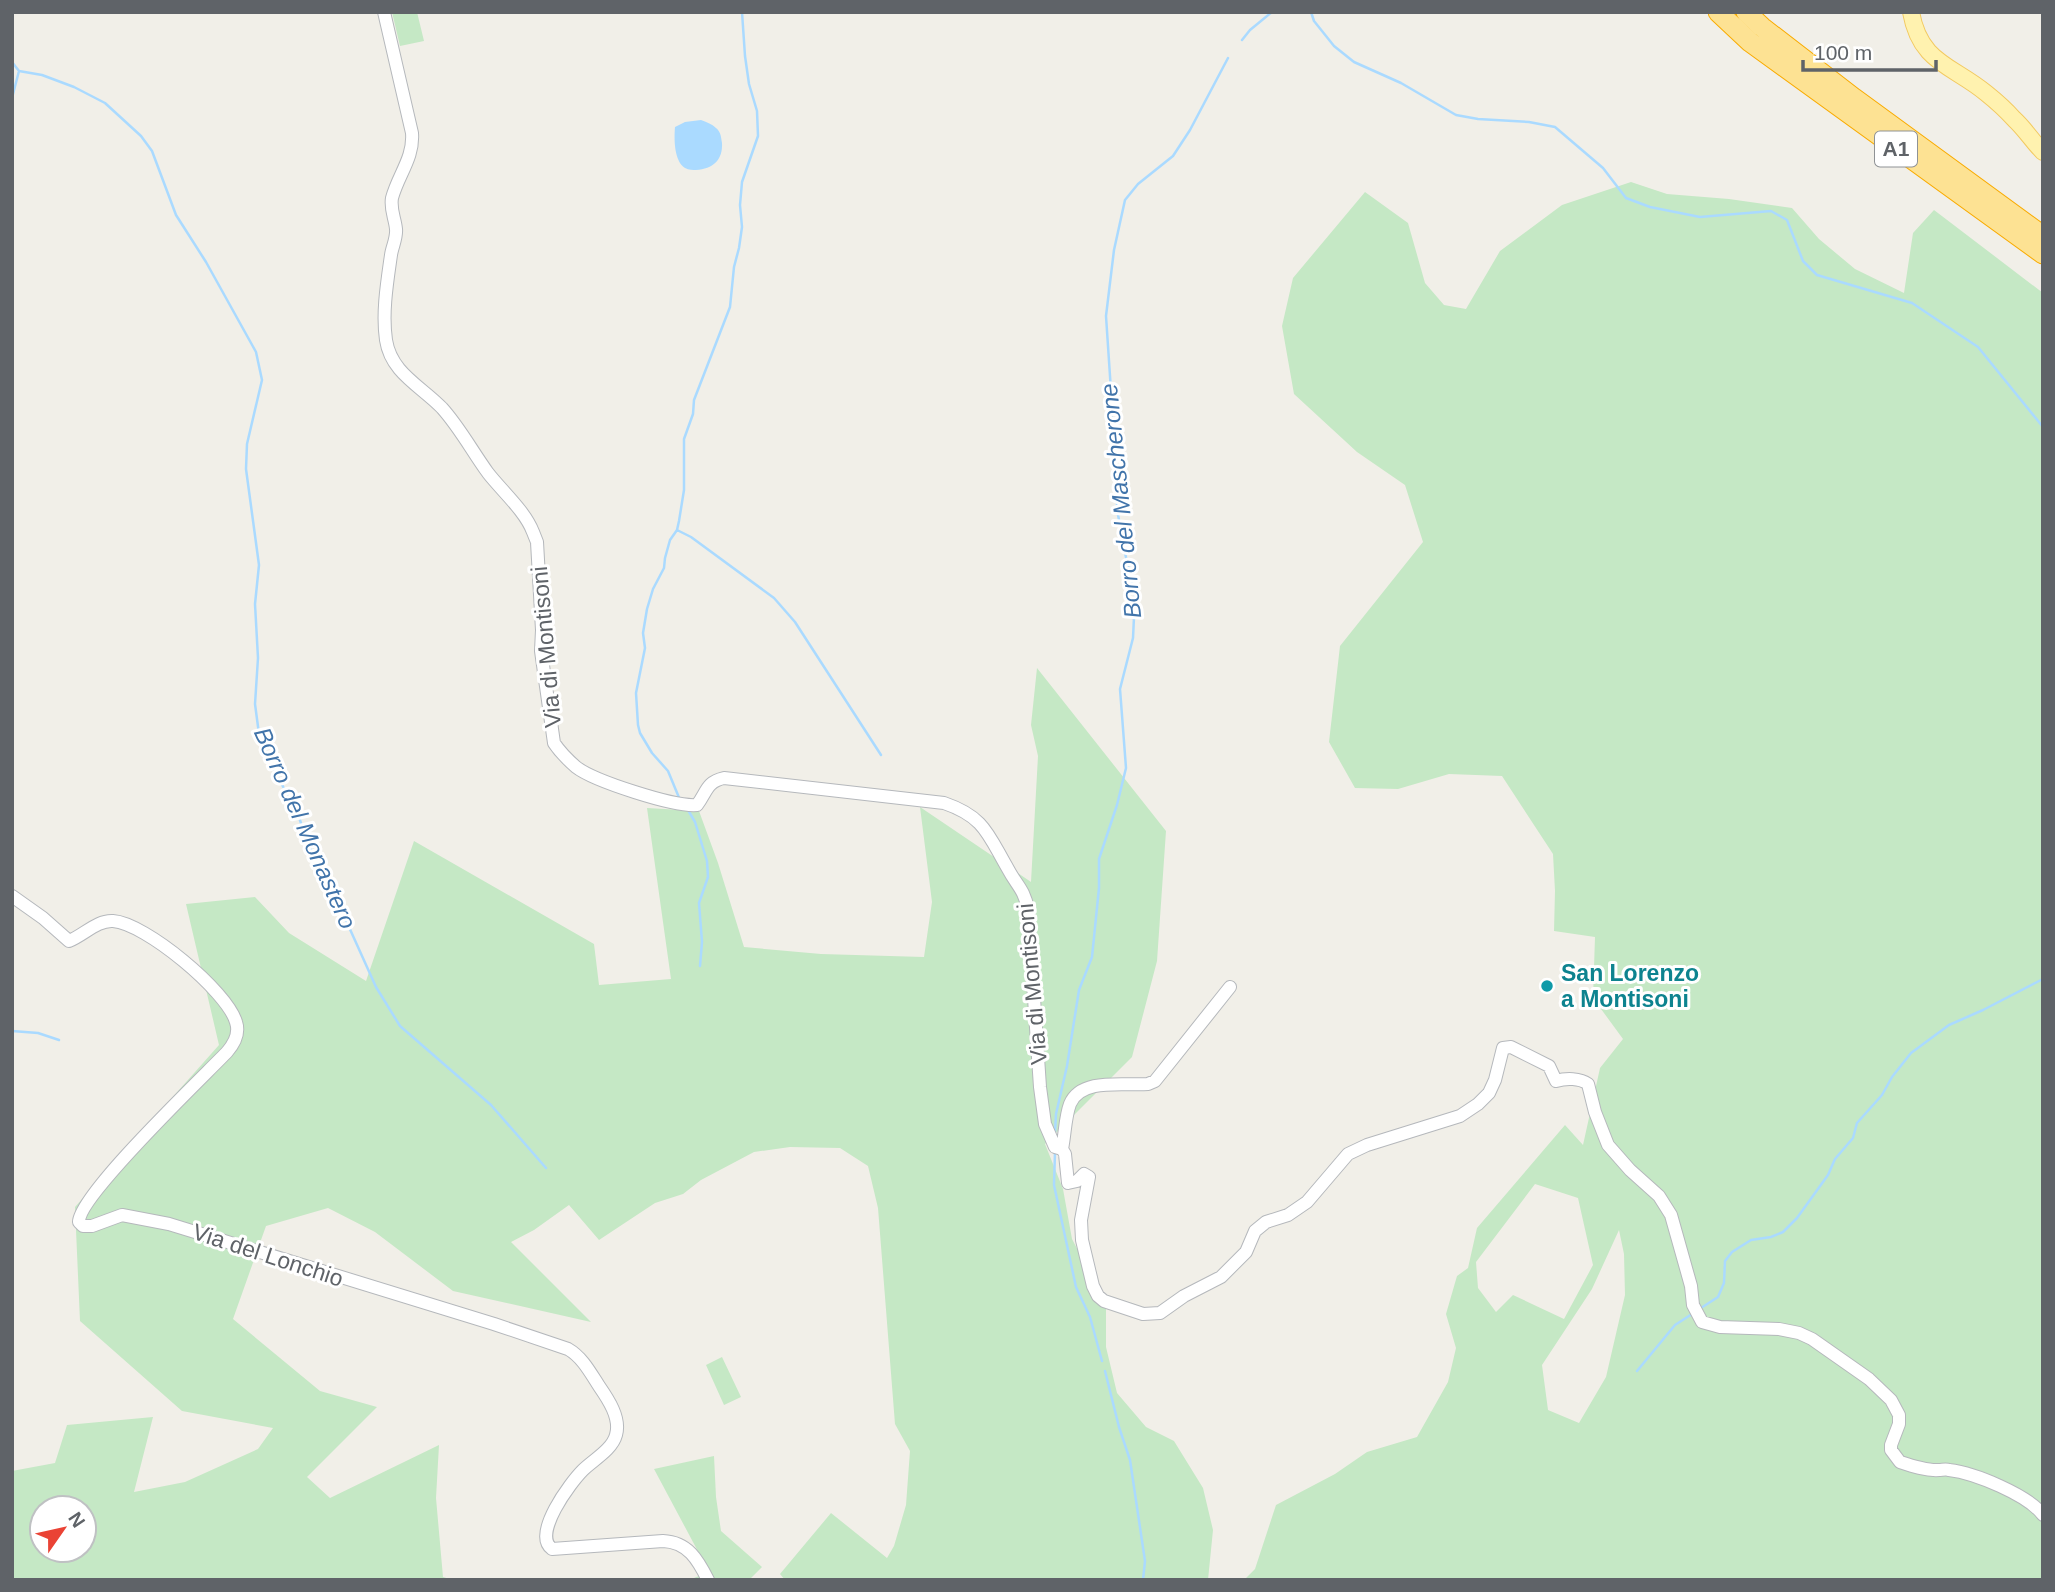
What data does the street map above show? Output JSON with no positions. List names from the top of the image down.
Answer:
{
  "streets": {
    "highway": ["A1"],
    "street": ["Via di Montisoni", "Via del Lonchio"]
  },
  "water": ["Borro del Mascherone", "Borro del Monastero"],
  "places": ["San Lorenzo a Montisoni"],
  "scale_bar": "100 m",
  "north": "top right"
}
